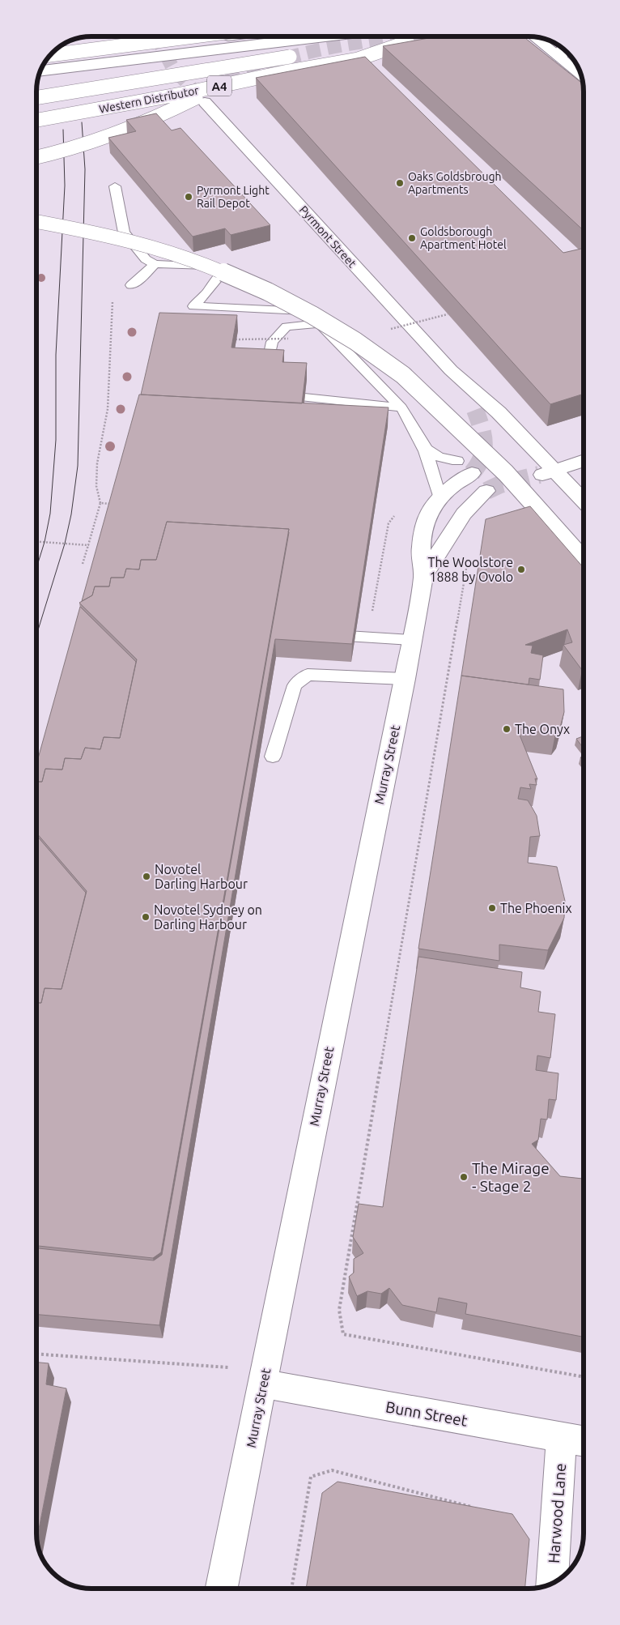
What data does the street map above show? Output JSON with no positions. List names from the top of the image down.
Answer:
{
  "streets": {
    "main road": [
      "A4",
      "Western Distributor",
      "Pyrmont Street",
      "Murray Street",
      "Bunn Street",
      "Harwood Lane"
    ]
  },
  "crossings": [
    ["Murray Street", "Bunn Street"],
    ["Bunn Street", "Harwood Lane"]
  ],
  "places": [
    "Oaks Goldsbrough Apartments",
    "Pyrmont Light Rail Depot",
    "Goldsborough Apartment Hotel",
    "The Woolstore 1888 by Ovolo",
    "The Onyx",
    "Novotel Darling Harbour",
    "The Phoenix",
    "Novotel Sydney on Darling Harbour",
    "The Mirage - Stage 2"
  ]
}
